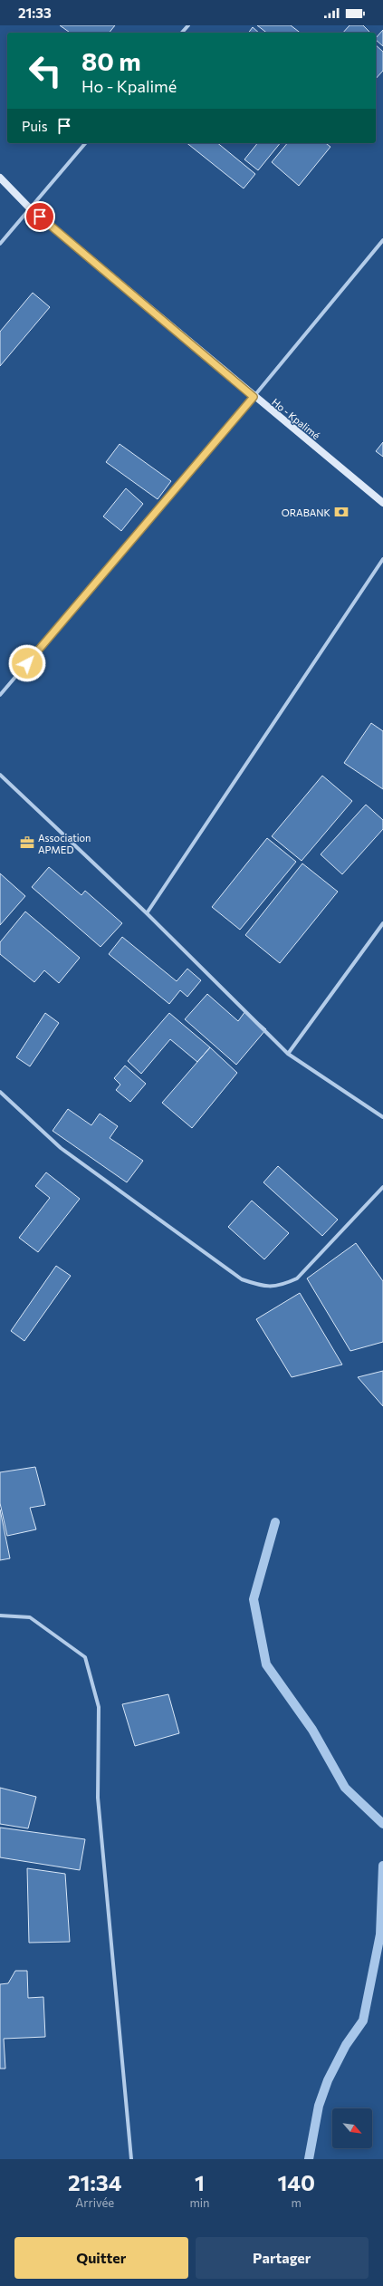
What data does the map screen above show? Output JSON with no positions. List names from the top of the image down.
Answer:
{
  "streets": {
    "main road": ["Ho - Kpalimé"]
  },
  "places": {
    "bank": ["ORABANK"],
    "office": ["Association APMED"]
  },
  "north": "bottom right",
  "page": {
    "status": "21:33",
    "turn": ["80 m", "Ho - Kpalimé"],
    "then": "Puis",
    "eta": [
      "21:34",
      "Arrivée",
      "1",
      "min",
      "140",
      "m"
    ],
    "buttons": ["Quitter", "Partager"]
  }
}
